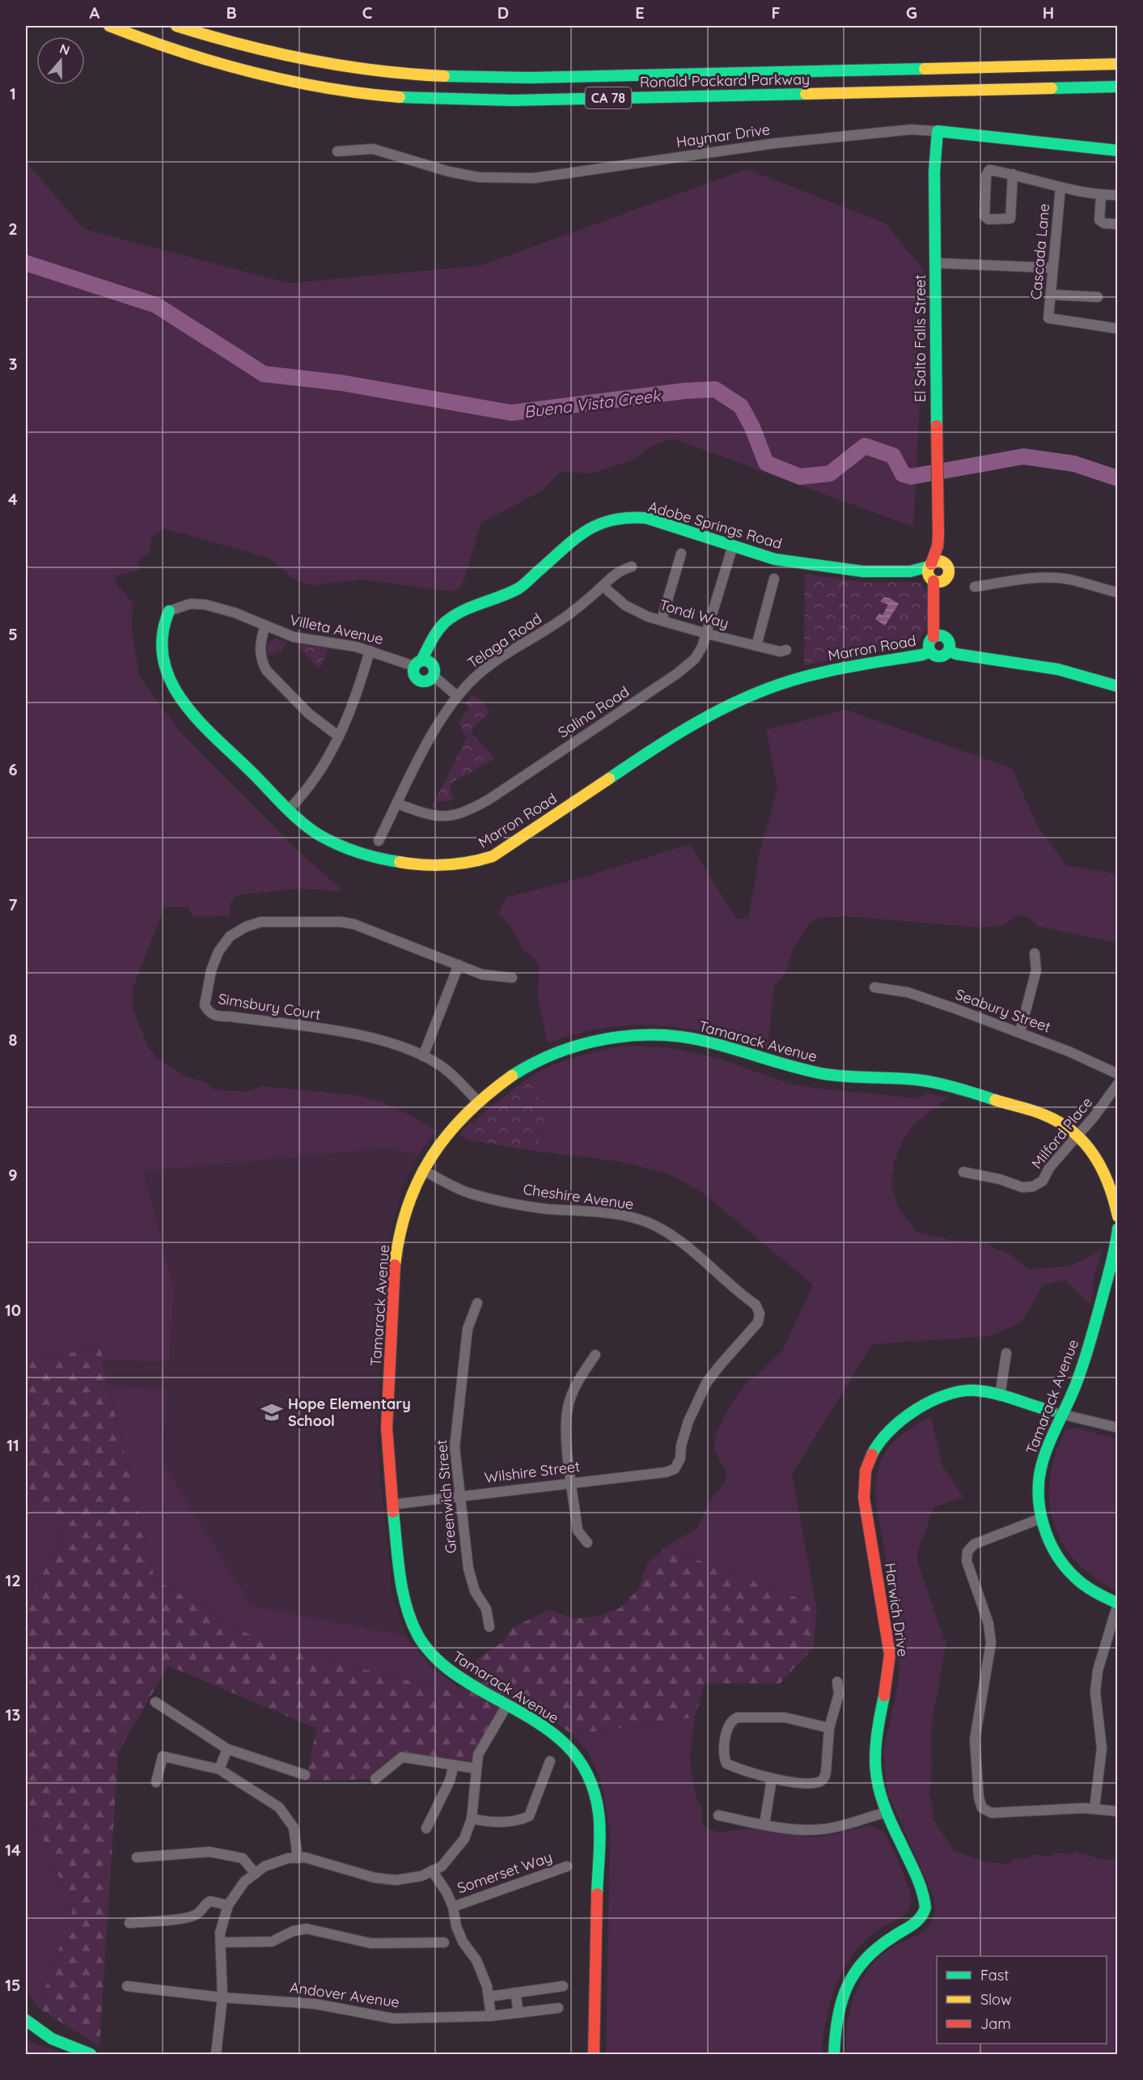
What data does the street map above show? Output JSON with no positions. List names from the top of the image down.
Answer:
{
  "streets": {
    "main road": [
      "Ronald Packard Parkway",
      "CA 78",
      "Haymar Drive",
      "El Salto Falls Street",
      "Adobe Springs Road",
      "Marron Road",
      "Tamarack Avenue",
      "Harwich Drive"
    ],
    "street": [
      "Cascada Lane",
      "Tondi Way",
      "Villeta Avenue",
      "Telaga Road",
      "Salina Road",
      "Simsbury Court",
      "Seabury Street",
      "Milford Place",
      "Cheshire Avenue",
      "Wilshire Street",
      "Greenwich Street",
      "Somerset Way",
      "Andover Avenue"
    ]
  },
  "crossings": [
    ["Haymar Drive", "El Salto Falls Street"],
    ["El Salto Falls Street", "Adobe Springs Road"],
    ["El Salto Falls Street", "Marron Road"],
    ["Adobe Springs Road", "Villeta Avenue"],
    ["Adobe Springs Road", "Salina Road"],
    ["Tondi Way", "Telaga Road"],
    ["Tondi Way", "Salina Road"],
    ["Villeta Avenue", "Marron Road"],
    ["Telaga Road", "Salina Road"],
    ["Simsbury Court", "Tamarack Avenue"],
    ["Tamarack Avenue", "Milford Place"],
    ["Tamarack Avenue", "Cheshire Avenue"],
    ["Tamarack Avenue", "Wilshire Street"],
    ["Tamarack Avenue", "Harwich Drive"],
    ["Cheshire Avenue", "Wilshire Street"],
    ["Wilshire Street", "Greenwich Street"]
  ],
  "water": ["Buena Vista Creek"],
  "places": {
    "school or university": ["Hope Elementary School"]
  },
  "legend": ["Fast", "Slow", "Jam"],
  "north": "top",
  "grid": {
    "columns": [
      "A",
      "B",
      "C",
      "D",
      "E",
      "F",
      "G",
      "H"
    ],
    "rows": [
      "1",
      "2",
      "3",
      "4",
      "5",
      "6",
      "7",
      "8",
      "9",
      "10",
      "11",
      "12",
      "13",
      "14",
      "15"
    ]
  }
}
